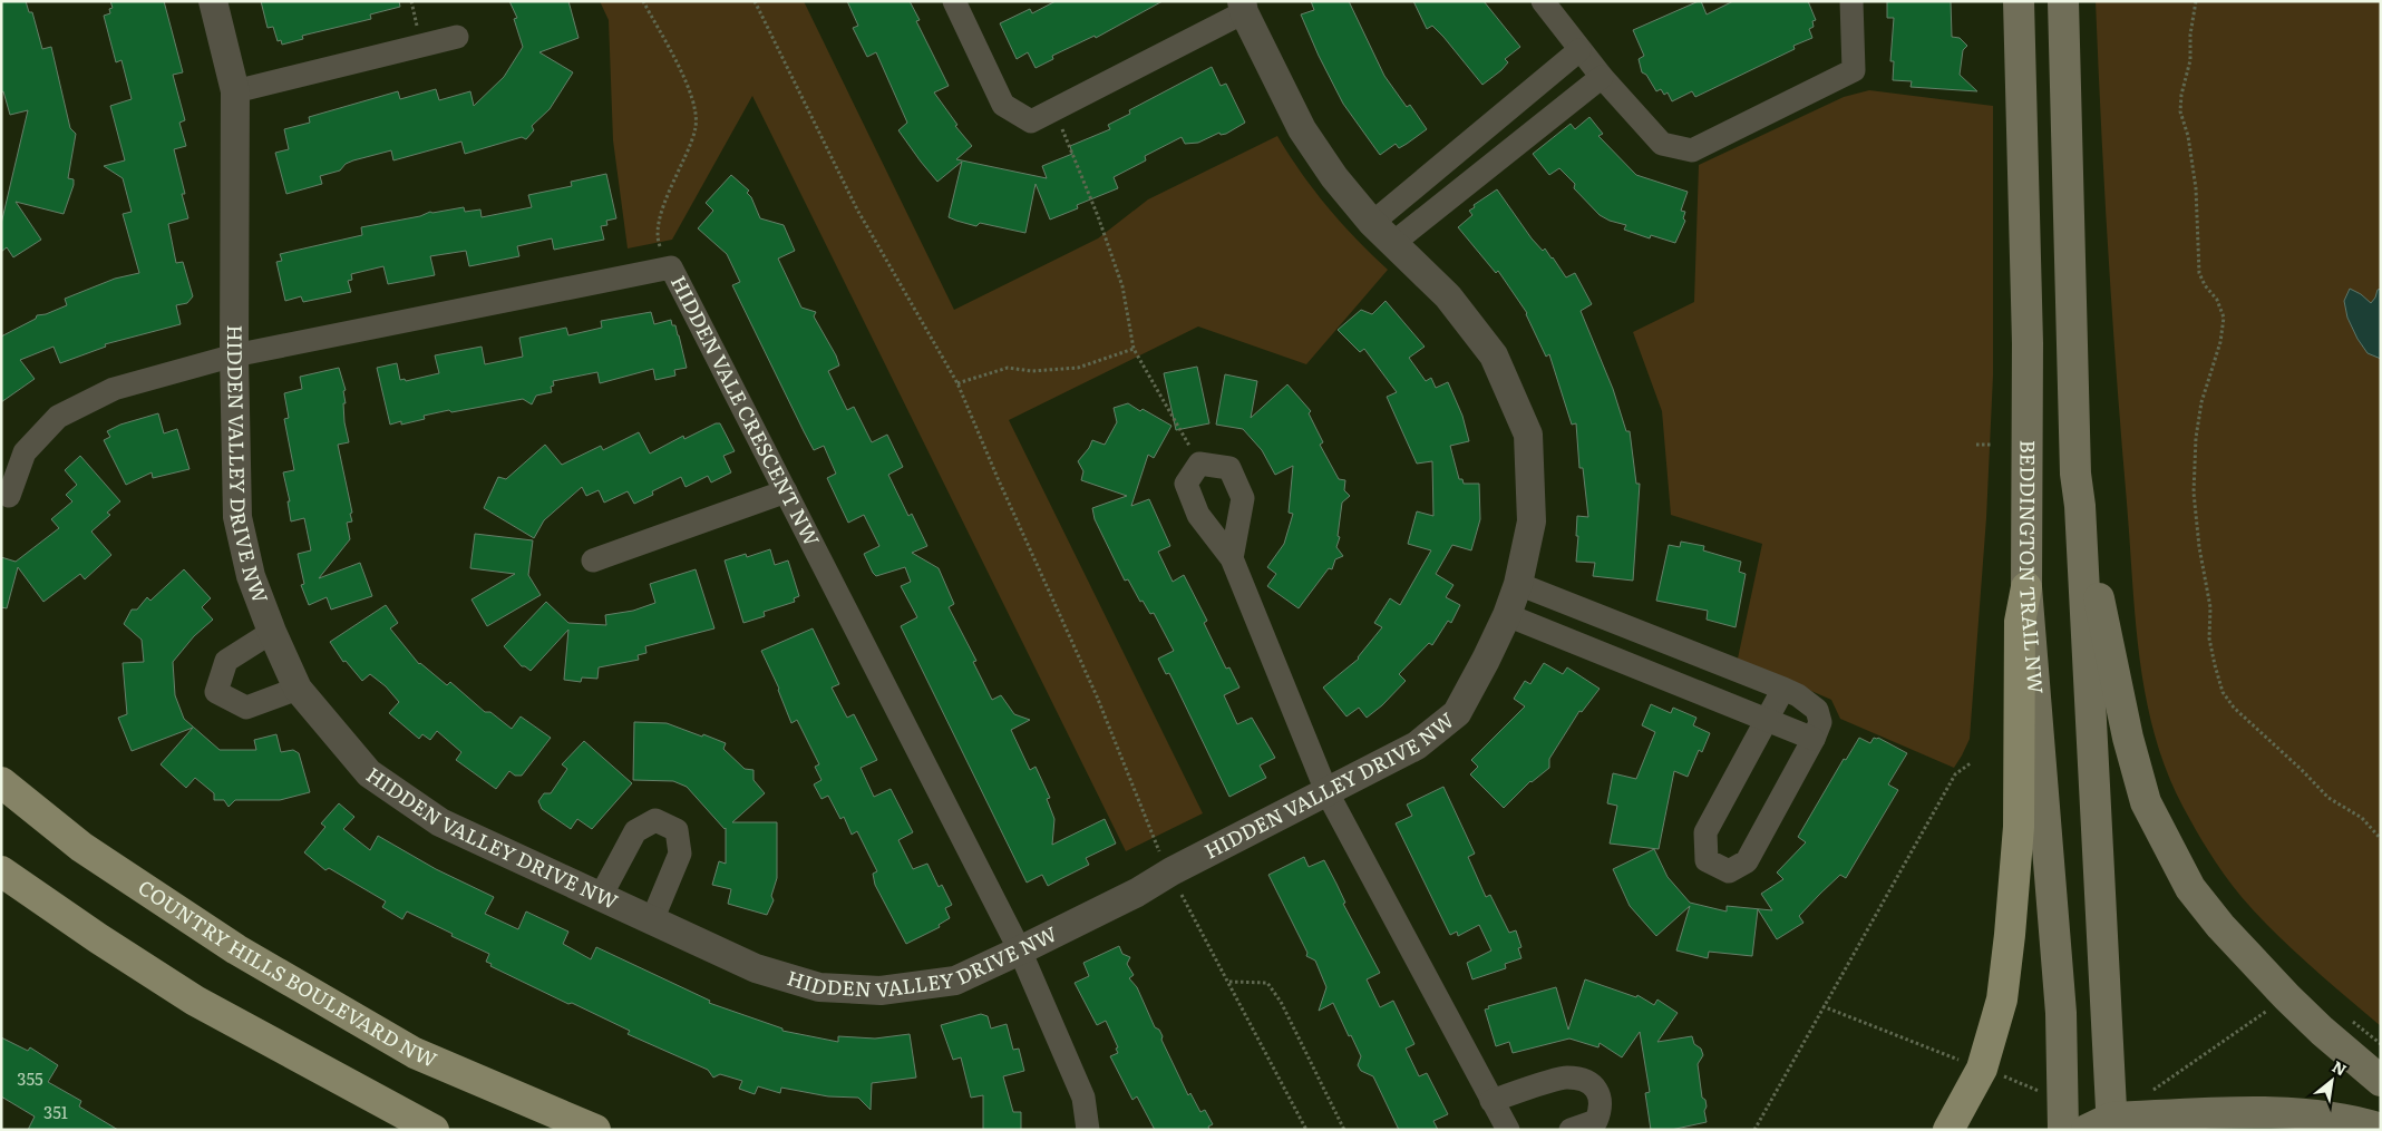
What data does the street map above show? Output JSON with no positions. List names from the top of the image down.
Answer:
{
  "streets": {
    "main road": ["BEDDINGTON TRAIL NW", "COUNTRY HILLS BOULEVARD NW"],
    "street": ["HIDDEN VALE CRESCENT NW", "HIDDEN VALLEY DRIVE NW"]
  },
  "crossings": [
    ["HIDDEN VALE CRESCENT NW", "HIDDEN VALLEY DRIVE NW"]
  ],
  "house_numbers": ["355", "351"],
  "north": "top right"
}
